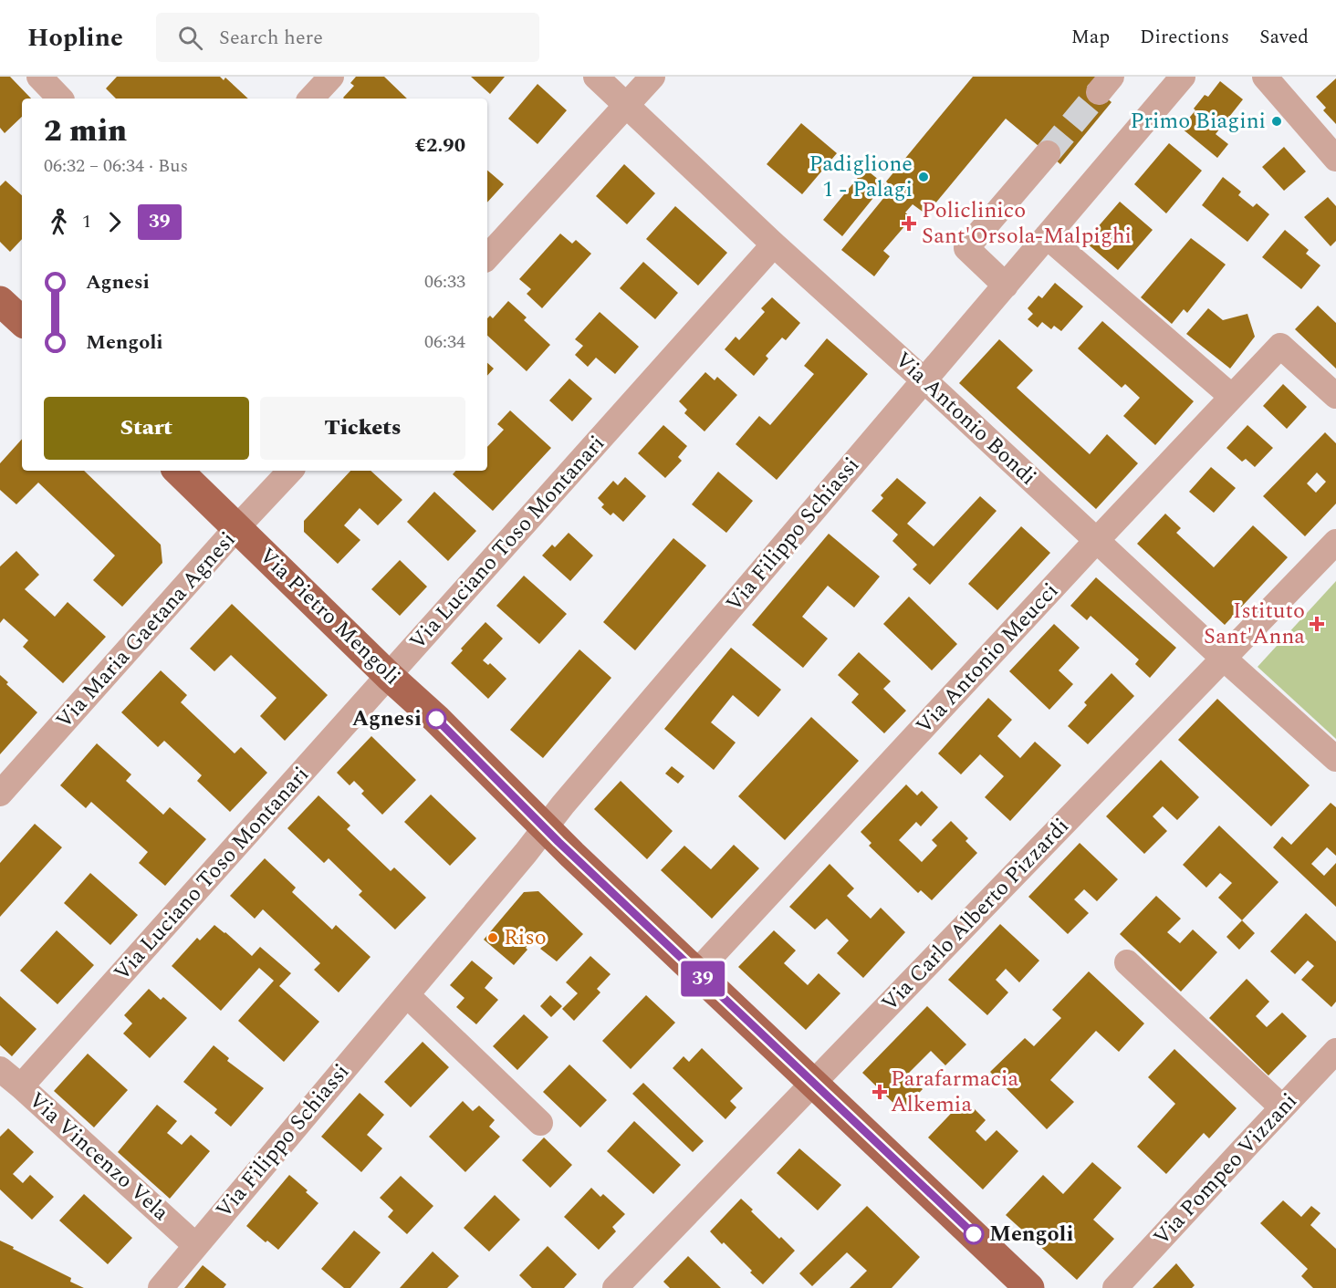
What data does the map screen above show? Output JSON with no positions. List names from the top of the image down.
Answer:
{
  "streets": {
    "main road": ["Via Pietro Mengoli"],
    "street": [
      "Via Antonio Bondi",
      "Via Filippo Schiassi",
      "Via Luciano Toso Montanari",
      "Via Maria Gaetana Agnesi",
      "Via Antonio Meucci",
      "Via Carlo Alberto Pizzardi",
      "Via Vincenzo Vela",
      "Via Pompeo Vizzani"
    ]
  },
  "crossings": [
    ["Via Antonio Bondi", "Via Filippo Schiassi"],
    ["Via Antonio Bondi", "Via Luciano Toso Montanari"],
    ["Via Antonio Bondi", "Via Antonio Meucci"],
    ["Via Antonio Bondi", "Via Carlo Alberto Pizzardi"],
    ["Via Filippo Schiassi", "Via Pietro Mengoli"],
    ["Via Filippo Schiassi", "Via Vincenzo Vela"],
    ["Via Luciano Toso Montanari", "Via Pietro Mengoli"],
    ["Via Luciano Toso Montanari", "Via Vincenzo Vela"],
    ["Via Pietro Mengoli", "Via Maria Gaetana Agnesi"],
    ["Via Pietro Mengoli", "Via Antonio Meucci"],
    ["Via Pietro Mengoli", "Via Carlo Alberto Pizzardi"]
  ],
  "places": {
    "other": [
      "Primo Biagini",
      "Padiglione 1 - Palagi",
      "Agnesi",
      "Riso",
      "Mengoli"
    ],
    "health": ["Policlinico Sant'Orsola-Malpighi", "Istituto Sant'Anna", "Parafarmacia Alkemia"]
  },
  "lines": ["bus line 39"],
  "page": {
    "header": "Hopline",
    "search": "Search here",
    "nav": ["Map", "Directions", "Saved"],
    "on_map": "39",
    "heading": ["2 min", "06:32 – 06:34 · Bus", "€2.90"],
    "legs": ["1", "39"],
    "list": [
      {
        "name": "Agnesi",
        "value": "06:33"
      },
      {
        "name": "Mengoli",
        "value": "06:34"
      }
    ],
    "buttons": ["Start", "Tickets"]
  }
}
